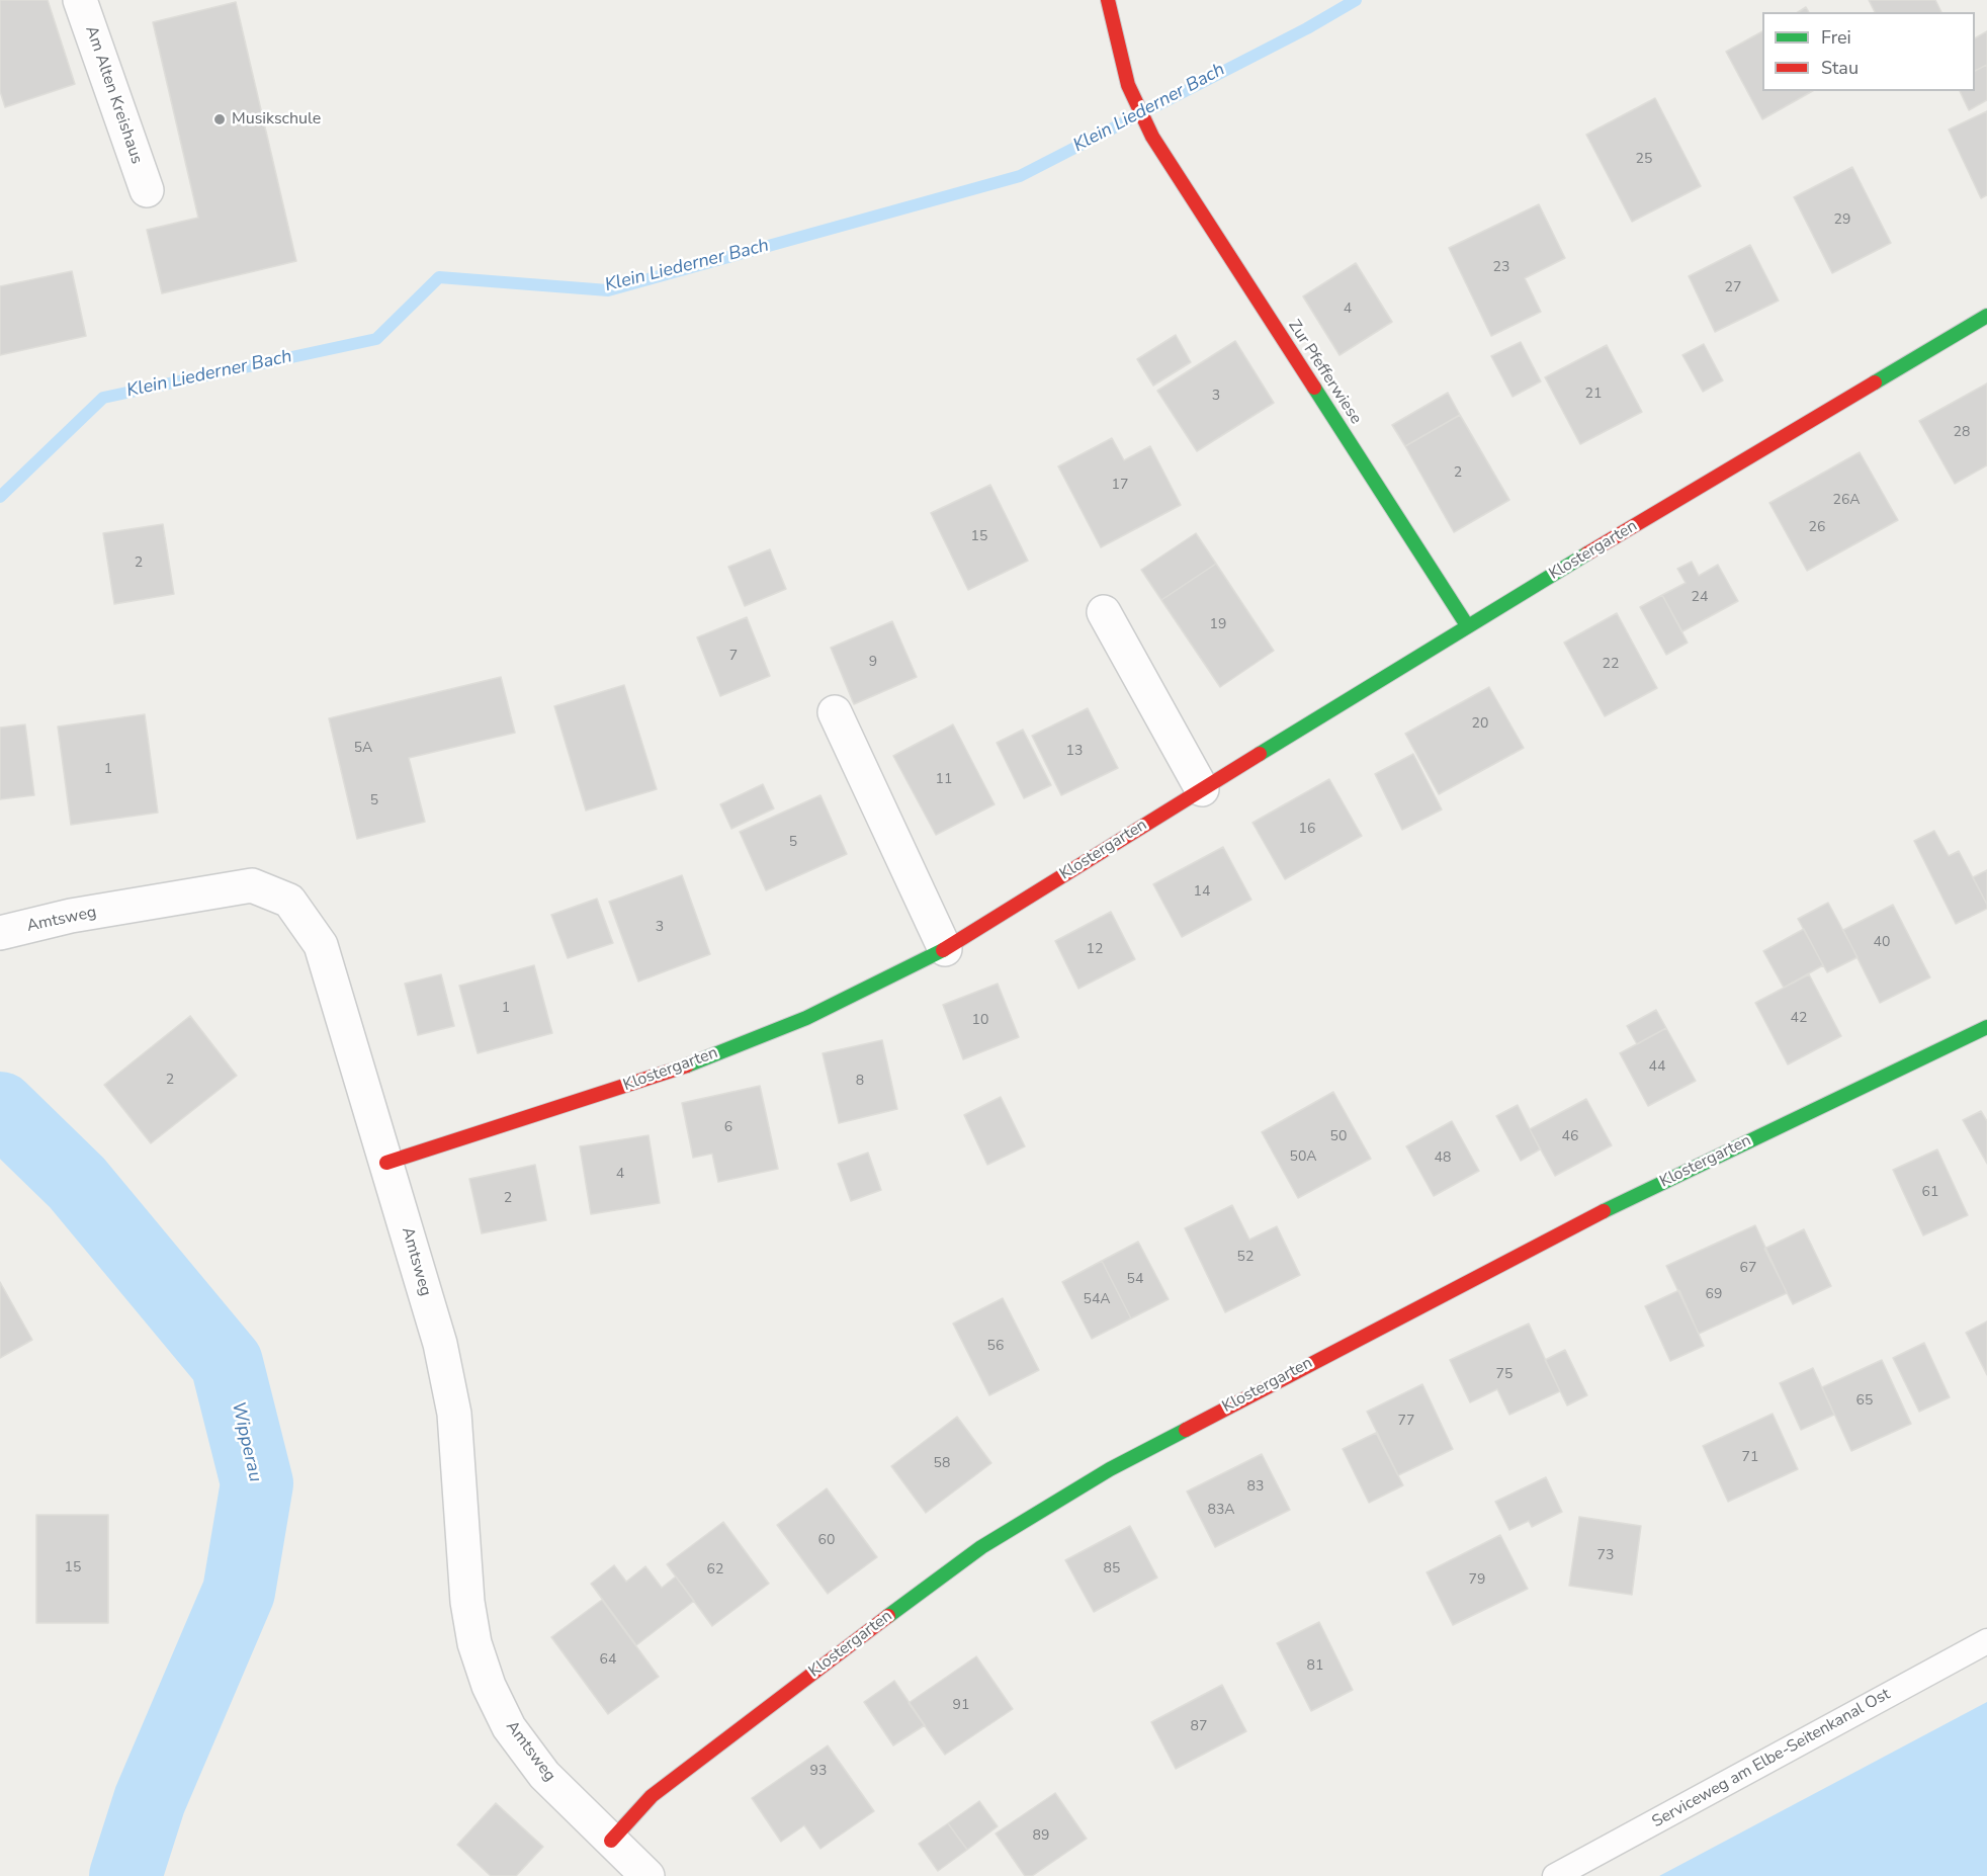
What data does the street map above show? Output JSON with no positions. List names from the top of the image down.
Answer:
{
  "streets": {
    "street": [
      "Am Alten Kreishaus",
      "Zur Pfefferwiese",
      "Klostergarten",
      "Amtsweg"
    ],
    "lane": ["Serviceweg am Elbe-Seitenkanal Ost"]
  },
  "crossings": [
    ["Zur Pfefferwiese", "Klostergarten"],
    ["Klostergarten", "Amtsweg"]
  ],
  "water": ["Klein Liederner Bach", "Wipperau"],
  "places": ["Musikschule"],
  "house_numbers": [
    "25",
    "29",
    "23",
    "27",
    "4",
    "21",
    "3",
    "28",
    "2",
    "17",
    "26A",
    "26",
    "15",
    "2",
    "24",
    "19",
    "7",
    "9",
    "22",
    "20",
    "5A",
    "13",
    "1",
    "11",
    "5",
    "16",
    "5",
    "14",
    "3",
    "40",
    "12",
    "1",
    "42",
    "10",
    "44",
    "2",
    "8",
    "6",
    "50",
    "46",
    "50A",
    "48",
    "4",
    "61",
    "2",
    "52",
    "67",
    "54",
    "69",
    "54A",
    "56",
    "75",
    "65",
    "77",
    "71",
    "58",
    "83",
    "83A",
    "60",
    "73",
    "15",
    "85",
    "62",
    "79",
    "64",
    "81",
    "91",
    "87",
    "93",
    "89"
  ],
  "legend": ["Frei", "Stau"]
}
